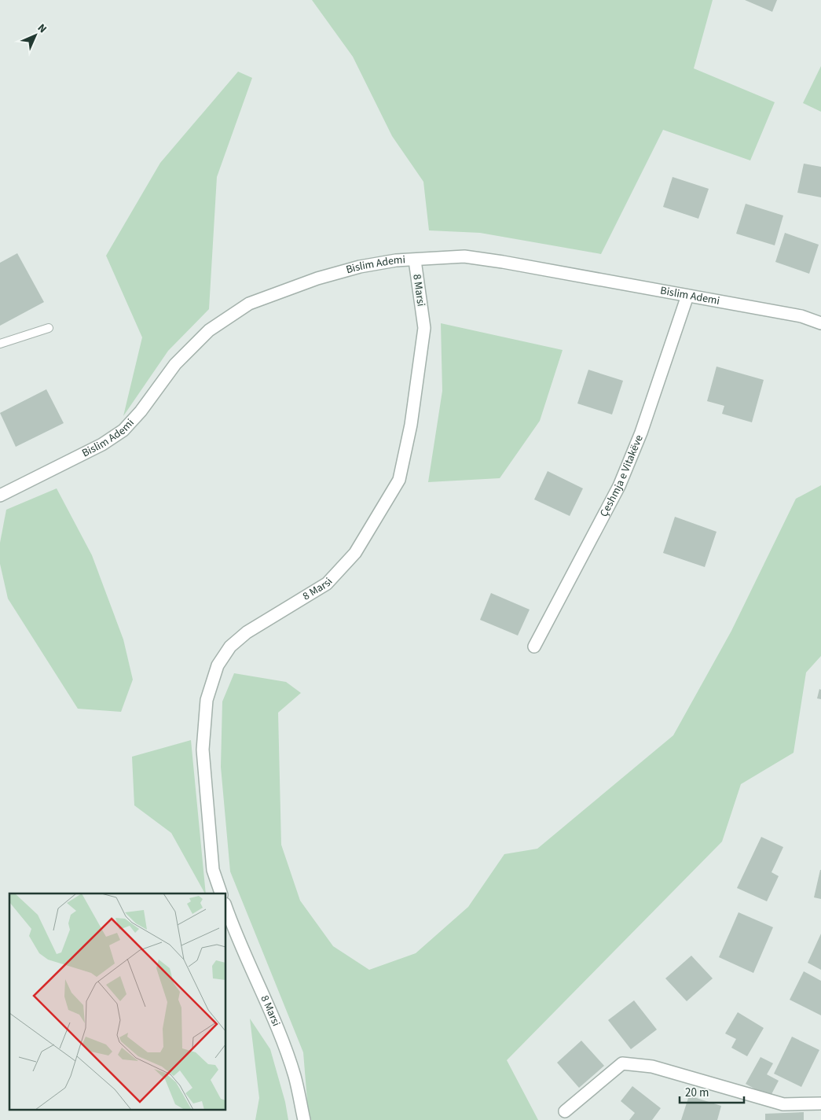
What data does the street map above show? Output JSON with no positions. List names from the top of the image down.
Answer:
{
  "streets": {
    "street": ["Bislim Ademi", "8 Marsi", "Çeshmja e Vitakëve"]
  },
  "crossings": [
    ["Bislim Ademi", "8 Marsi"],
    ["Bislim Ademi", "Çeshmja e Vitakëve"]
  ],
  "scale_bar": "20 m",
  "north": "top right"
}
